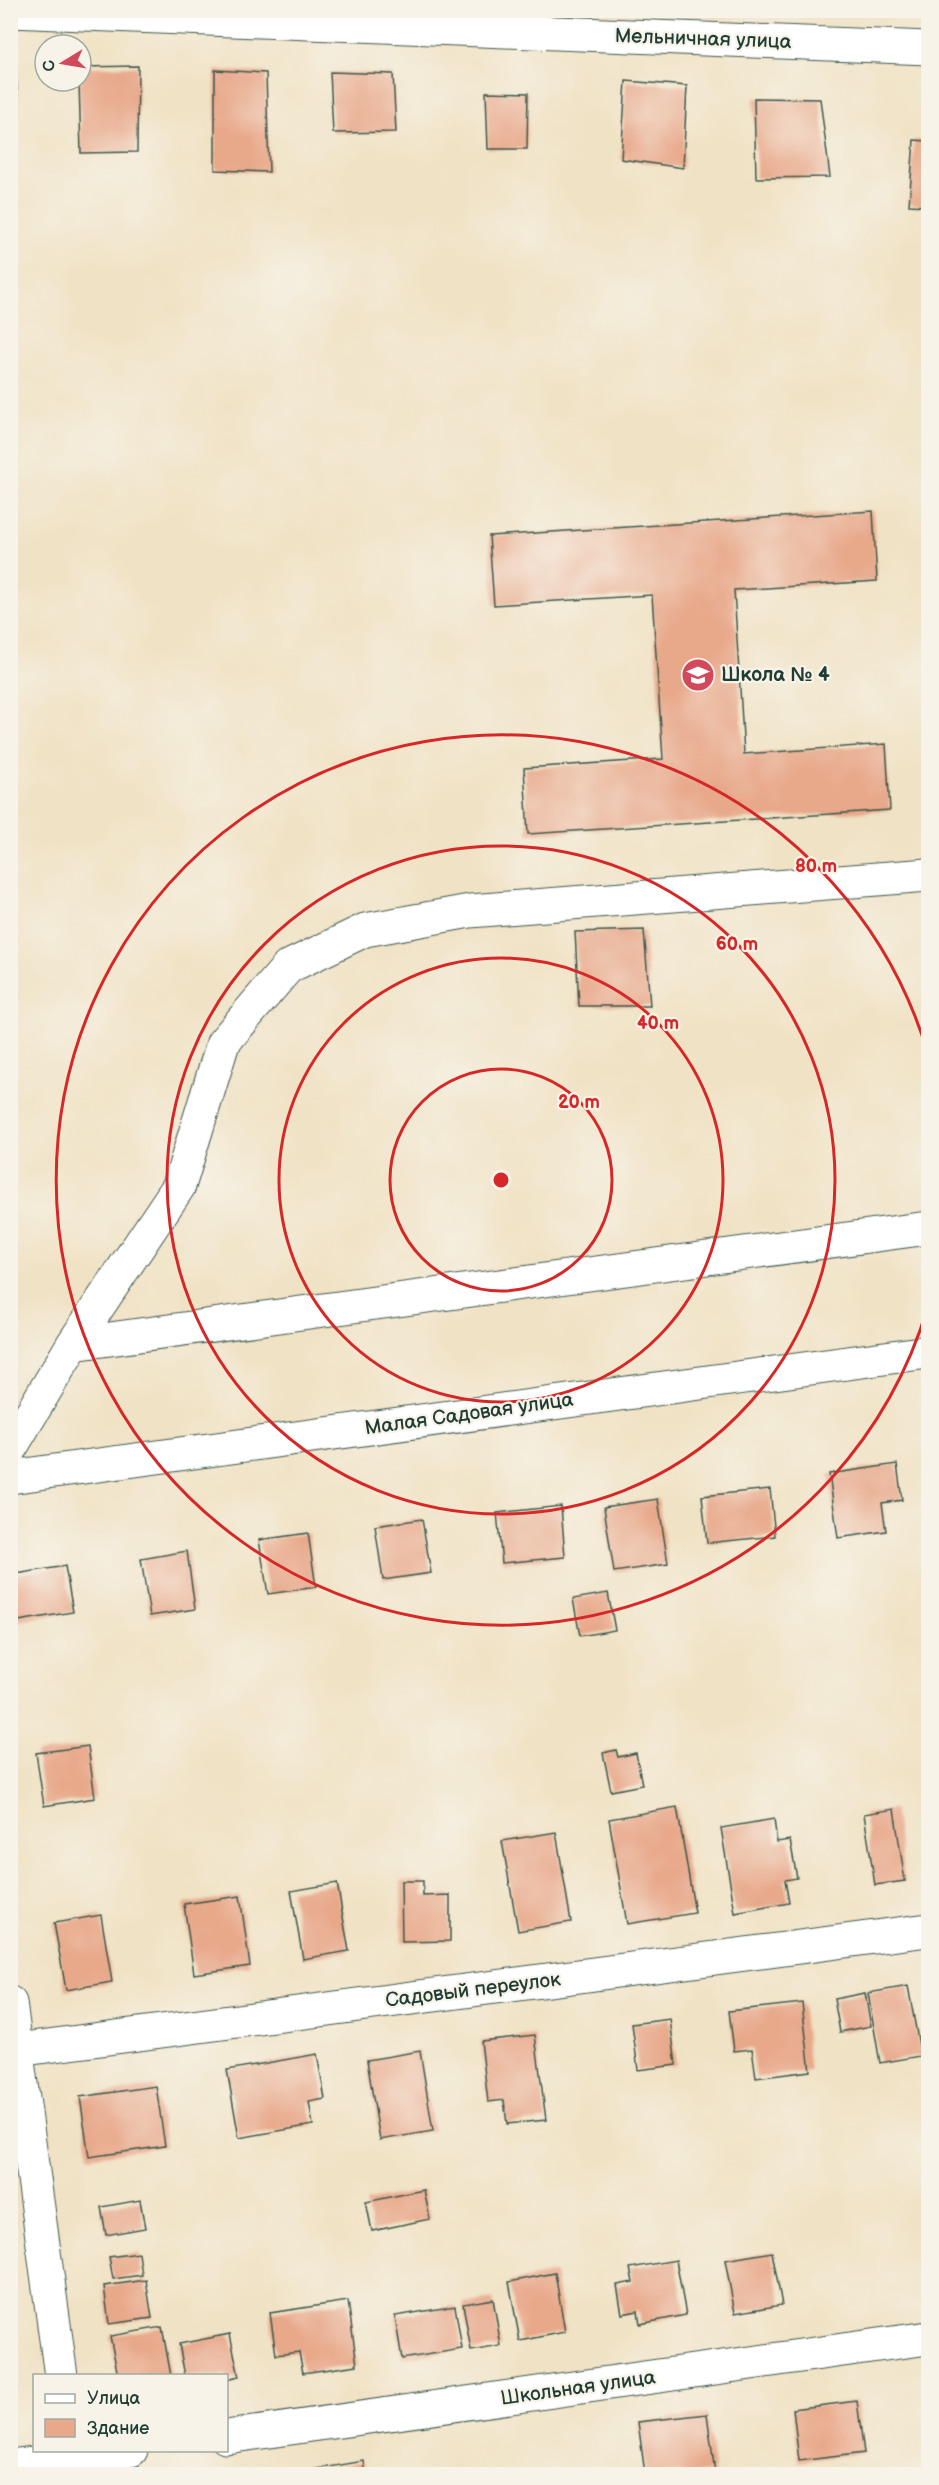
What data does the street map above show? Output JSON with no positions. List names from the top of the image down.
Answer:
{
  "streets": {
    "street": [
      "Мельничная улица",
      "Малая Садовая улица",
      "Садовый переулок",
      "Школьная улица"
    ]
  },
  "places": {
    "school or university": ["Школа № 4"]
  },
  "legend": ["Улица", "Здание"],
  "north": "left",
  "rings": [
    "80 m",
    "60 m",
    "40 m",
    "20 m"
  ]
}
